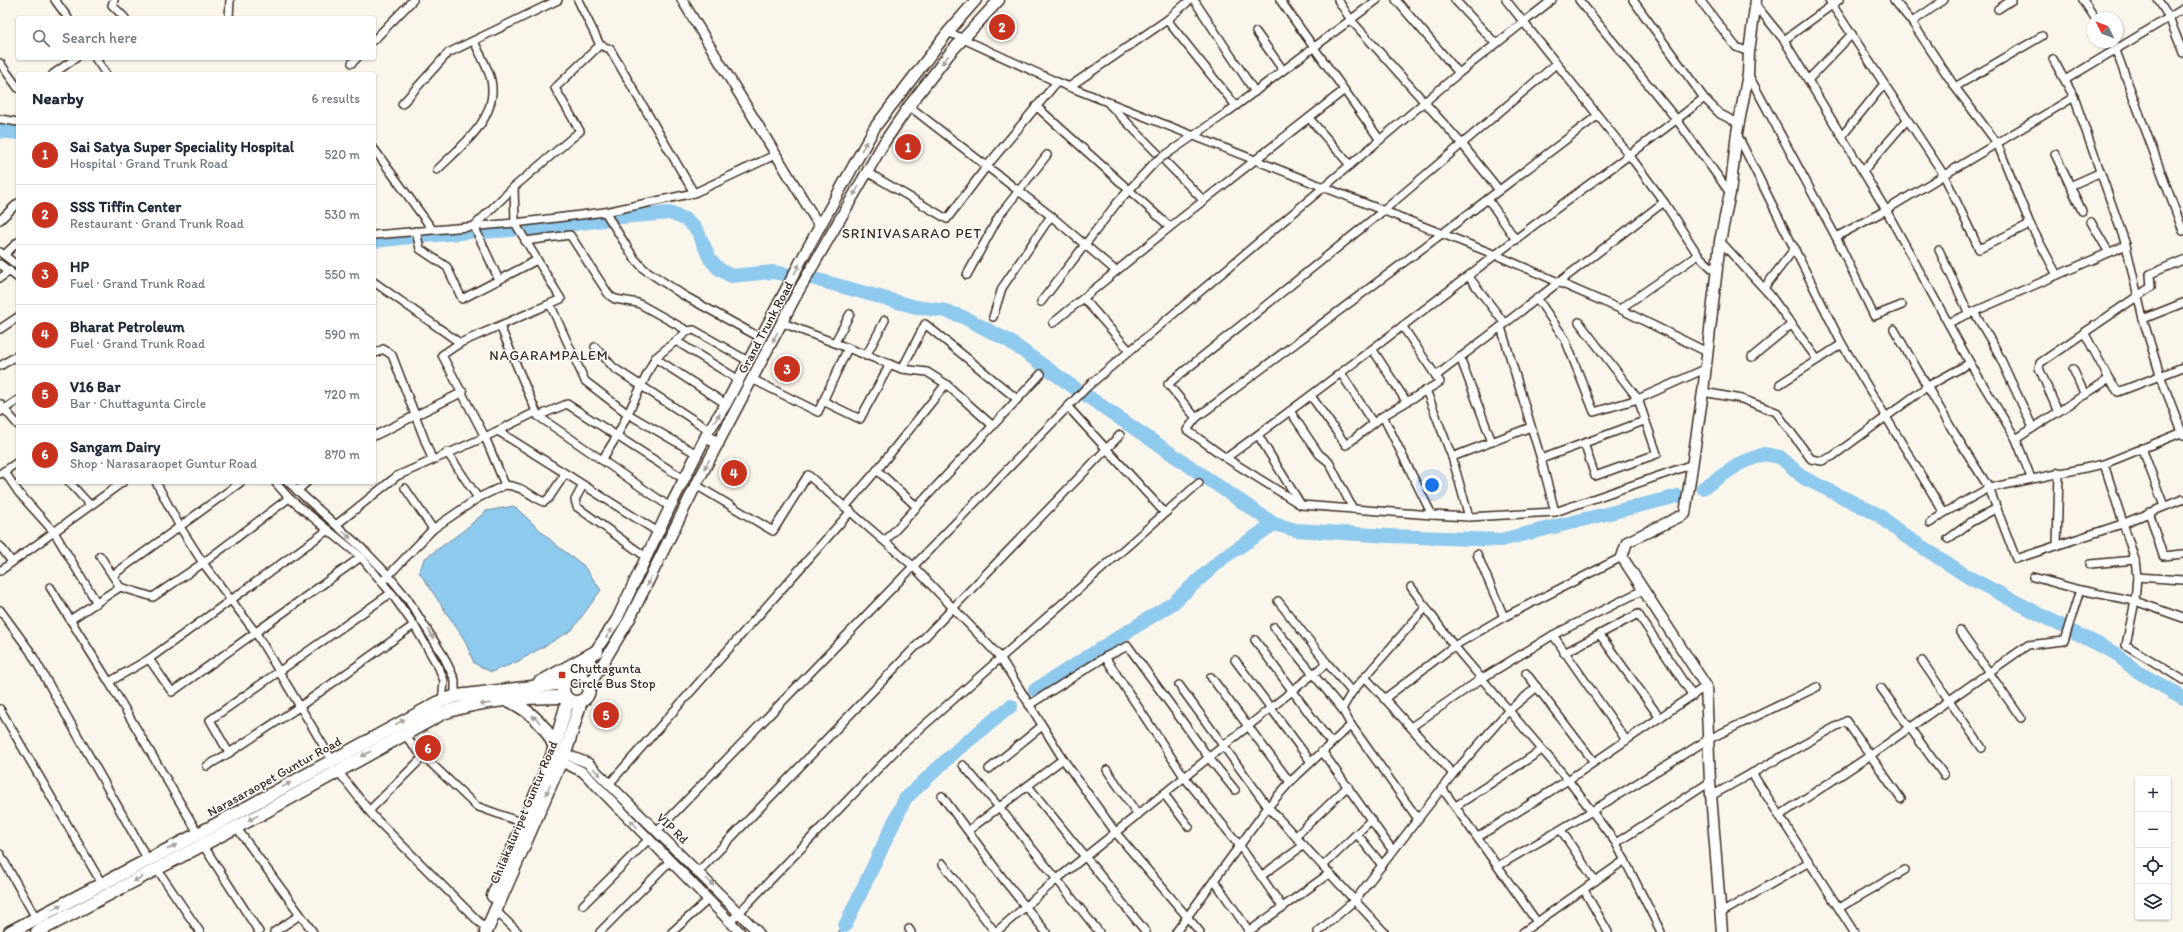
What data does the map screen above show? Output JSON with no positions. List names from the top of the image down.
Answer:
{
  "streets": {
    "highway": ["Narasaraopet Guntur Road", "Chilakaluripet Guntur Road"],
    "main road": ["Grand Trunk Road"],
    "street": ["VIP Rd"]
  },
  "crossings": [
    ["Grand Trunk Road", "Narasaraopet Guntur Road"],
    ["Grand Trunk Road", "Chilakaluripet Guntur Road"],
    ["Narasaraopet Guntur Road", "Chilakaluripet Guntur Road"],
    ["Chilakaluripet Guntur Road", "VIP Rd"]
  ],
  "districts": ["SRINIVASARAO PET", "NAGARAMPALEM"],
  "places": {
    "transit": ["Chuttagunta Circle Bus Stop"]
  },
  "north": "top left",
  "page": {
    "pins": [
      "2",
      "1",
      "3",
      "4",
      "5",
      "6"
    ],
    "search": "Search here",
    "heading": ["Nearby", "6 results"],
    "list": [
      {
        "mark": "1",
        "name": "Sai Satya Super Speciality Hospital",
        "note": "Hospital · Grand Trunk Road",
        "value": "520 m"
      },
      {
        "mark": "2",
        "name": "SSS Tiffin Center",
        "note": "Restaurant · Grand Trunk Road",
        "value": "530 m"
      },
      {
        "mark": "3",
        "name": "HP",
        "note": "Fuel · Grand Trunk Road",
        "value": "550 m"
      },
      {
        "mark": "4",
        "name": "Bharat Petroleum",
        "note": "Fuel · Grand Trunk Road",
        "value": "590 m"
      },
      {
        "mark": "5",
        "name": "V16 Bar",
        "note": "Bar · Chuttagunta Circle",
        "value": "720 m"
      },
      {
        "mark": "6",
        "name": "Sangam Dairy",
        "note": "Shop · Narasaraopet Guntur Road",
        "value": "870 m"
      }
    ],
    "map_buttons": ["+", "−"]
  }
}
